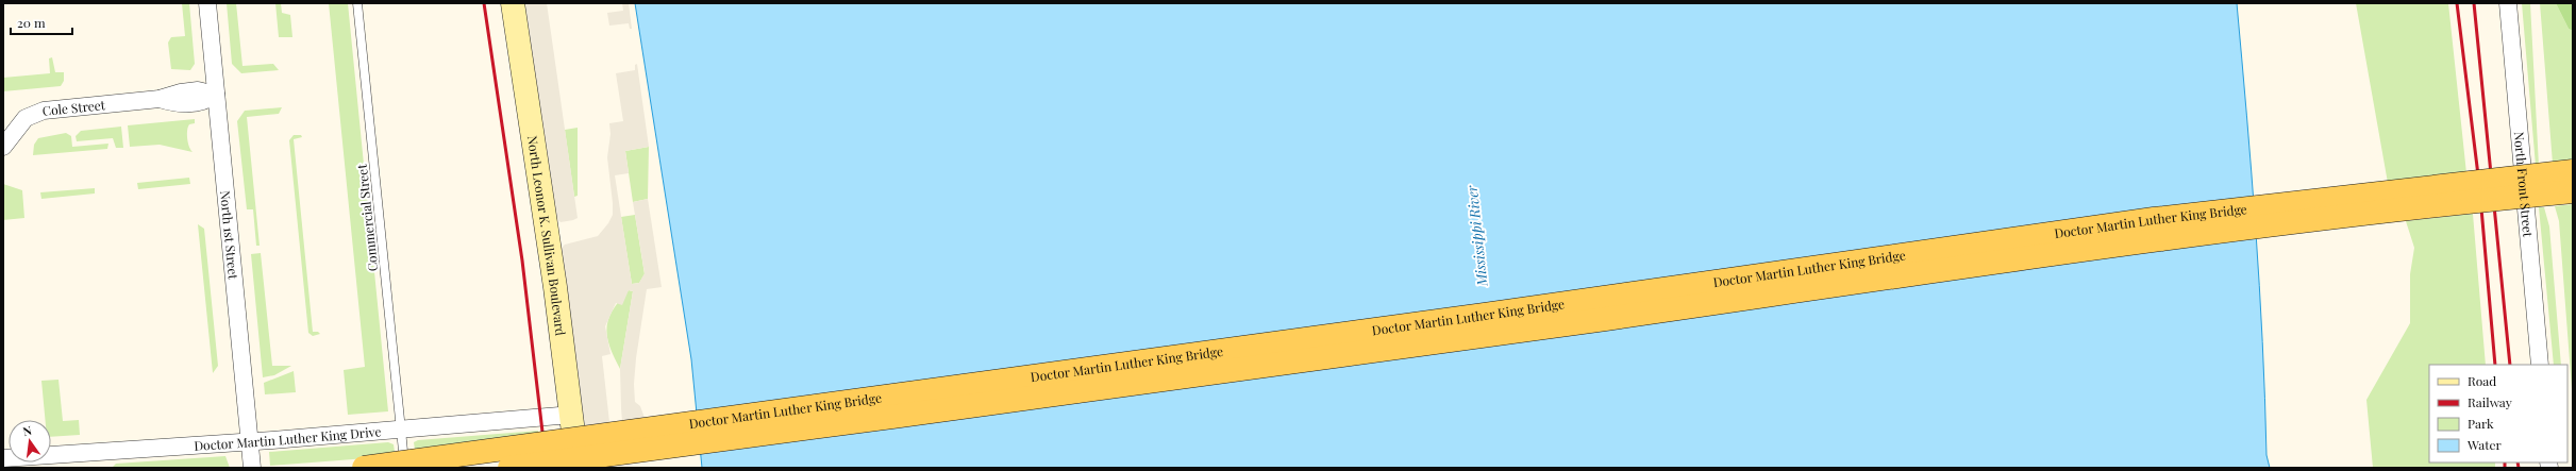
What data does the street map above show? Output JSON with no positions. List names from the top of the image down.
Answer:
{
  "streets": {
    "main road": ["Doctor Martin Luther King Bridge"],
    "street": [
      "Cole Street",
      "North Front Street",
      "North Leonor K. Sullivan Boulevard",
      "North 1st Street",
      "Doctor Martin Luther King Drive"
    ],
    "lane": ["Commercial Street"]
  },
  "crossings": [
    ["Cole Street", "North 1st Street"],
    ["Commercial Street", "Doctor Martin Luther King Drive"],
    ["North Leonor K. Sullivan Boulevard", "Doctor Martin Luther King Drive"],
    ["North 1st Street", "Doctor Martin Luther King Drive"]
  ],
  "water": ["Mississippi River"],
  "legend": [
    "Road",
    "Railway",
    "Park",
    "Water"
  ],
  "scale_bar": "20 m",
  "north": "top"
}
